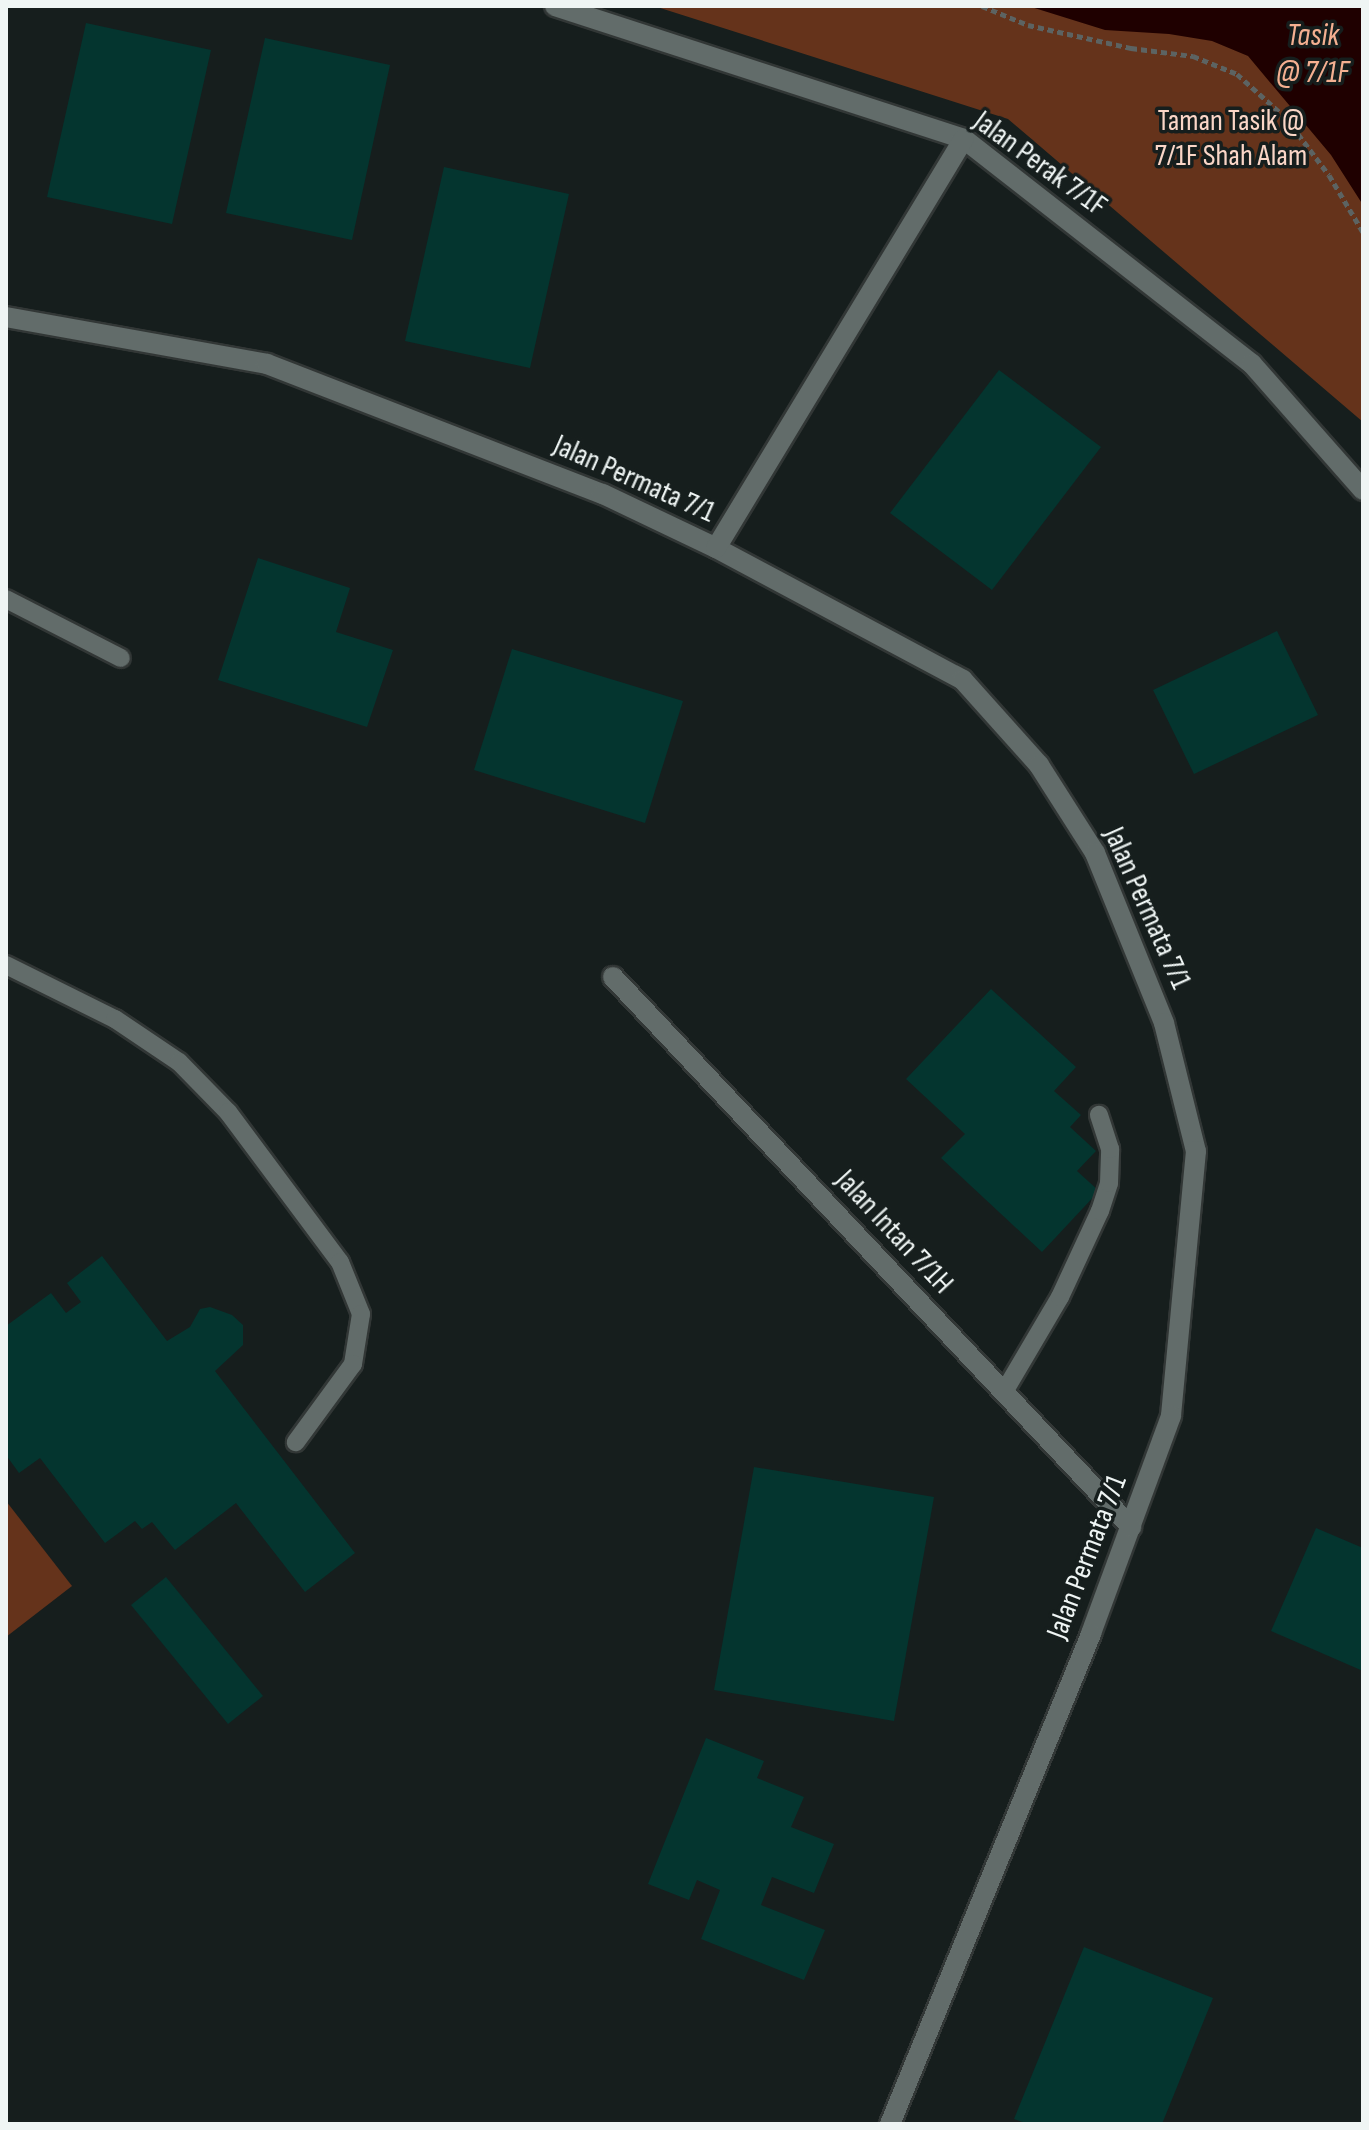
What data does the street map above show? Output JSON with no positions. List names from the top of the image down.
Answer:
{
  "streets": {
    "street": ["Jalan Perak 7/1F", "Jalan Permata 7/1", "Jalan Intan 7/1H"]
  },
  "crossings": [
    ["Jalan Permata 7/1", "Jalan Intan 7/1H"]
  ],
  "water": ["Tasik @ 7/1F"],
  "parks": ["Taman Tasik @ 7/1F Shah Alam"]
}
